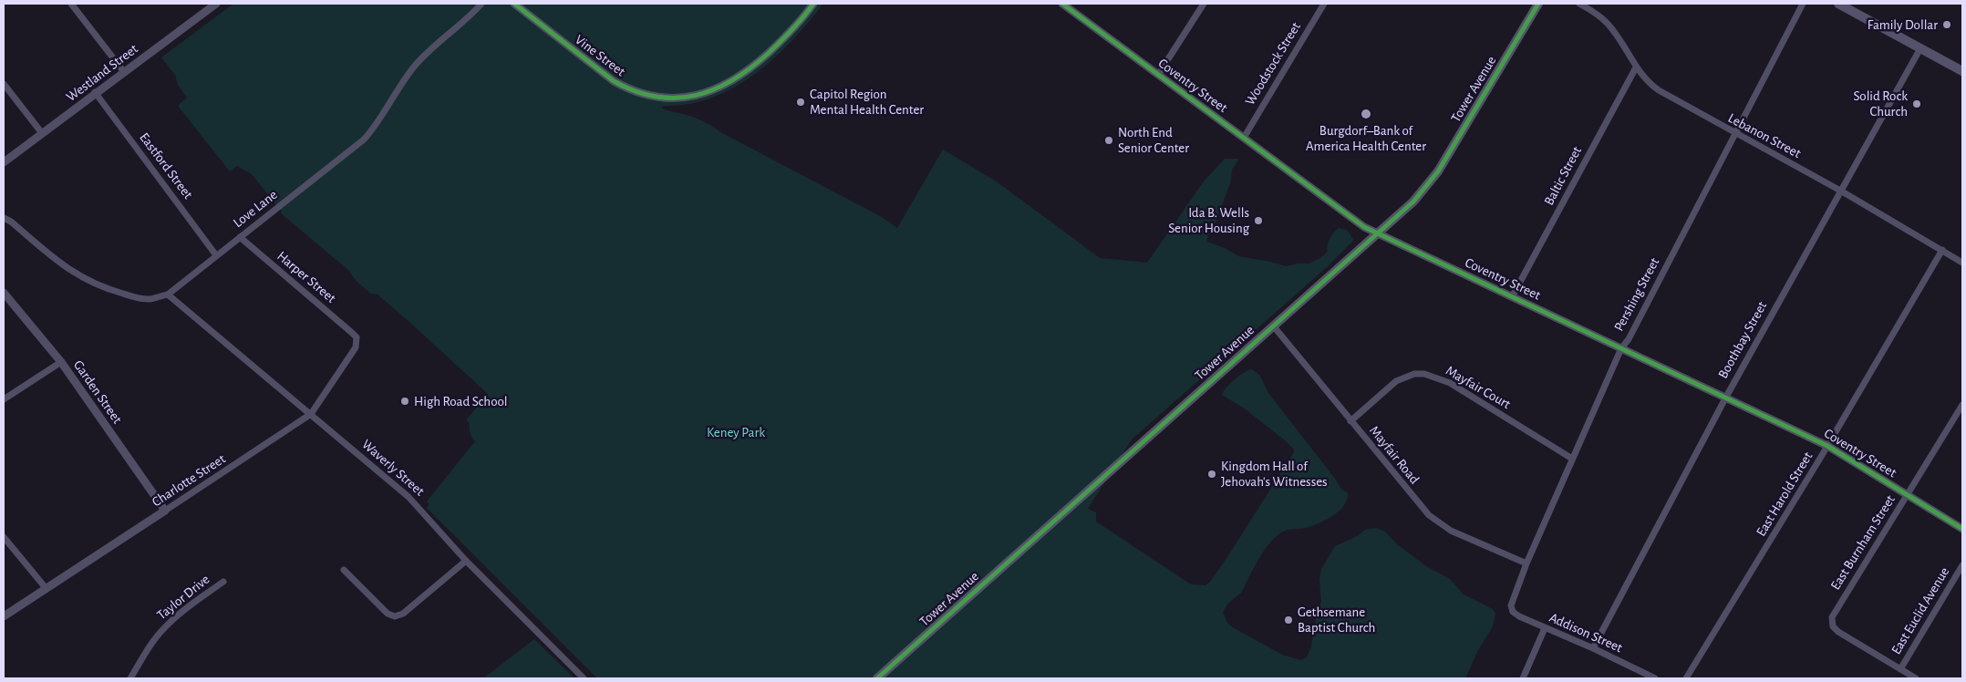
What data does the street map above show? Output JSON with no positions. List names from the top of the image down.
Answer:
{
  "streets": {
    "main road": ["Tower Avenue"],
    "street": [
      "Vine Street",
      "Woodstock Street",
      "Westland Street",
      "Coventry Street",
      "Lebanon Street",
      "Eastford Street",
      "Baltic Street",
      "Love Lane",
      "Harper Street",
      "Pershing Street",
      "Boothbay Street",
      "Mayfair Court",
      "Garden Street",
      "Mayfair Road",
      "Waverly Street",
      "Charlotte Street",
      "East Harold Street",
      "East Burnham Street",
      "Taylor Drive",
      "East Euclid Avenue",
      "Addison Street"
    ]
  },
  "crossings": [
    ["Woodstock Street", "Coventry Street"],
    ["Westland Street", "Eastford Street"],
    ["Coventry Street", "Tower Avenue"],
    ["Coventry Street", "Baltic Street"],
    ["Coventry Street", "Pershing Street"],
    ["Coventry Street", "Boothbay Street"],
    ["Coventry Street", "East Harold Street"],
    ["Coventry Street", "East Burnham Street"],
    ["Tower Avenue", "Mayfair Road"],
    ["Lebanon Street", "Baltic Street"],
    ["Lebanon Street", "Pershing Street"],
    ["Lebanon Street", "Boothbay Street"],
    ["Lebanon Street", "East Harold Street"],
    ["Eastford Street", "Love Lane"],
    ["Love Lane", "Harper Street"],
    ["Love Lane", "Waverly Street"],
    ["Harper Street", "Charlotte Street"],
    ["Pershing Street", "Mayfair Court"],
    ["Pershing Street", "Mayfair Road"],
    ["Pershing Street", "Addison Street"],
    ["Boothbay Street", "Addison Street"],
    ["Mayfair Court", "Mayfair Road"],
    ["Garden Street", "Charlotte Street"],
    ["Waverly Street", "Charlotte Street"],
    ["East Burnham Street", "East Euclid Avenue"]
  ],
  "parks": ["Keney Park"],
  "places": [
    "Family Dollar",
    "Capitol Region Mental Health Center",
    "Solid Rock Church",
    "Burgdorf–Bank of America Health Center",
    "North End Senior Center",
    "Ida B. Wells Senior Housing",
    "High Road School",
    "Kingdom Hall of Jehovah's Witnesses",
    "Gethsemane Baptist Church"
  ]
}
